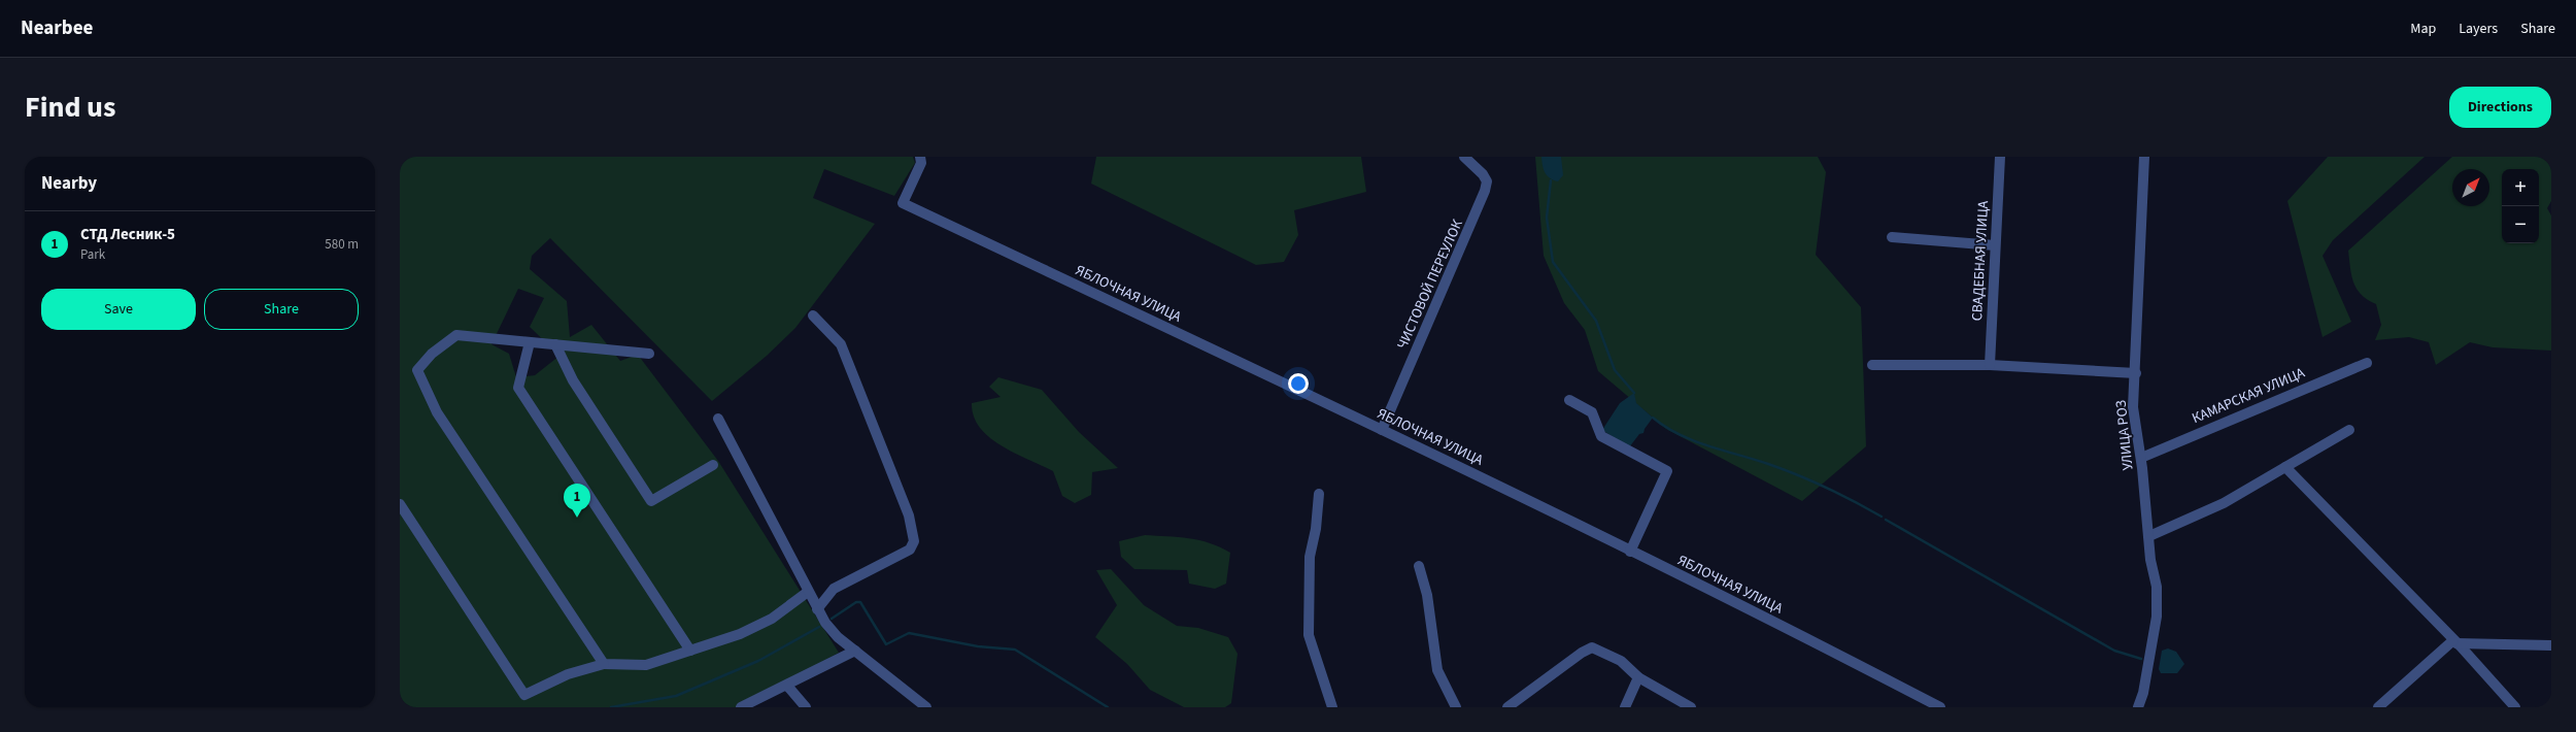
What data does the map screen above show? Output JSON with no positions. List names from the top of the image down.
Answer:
{
  "streets": {
    "street": [
      "СВАДЕБНАЯ УЛИЦА",
      "ЧИСТОВОЙ ПЕРЕУЛОК",
      "ЯБЛОЧНАЯ УЛИЦА",
      "КАМАРСКАЯ УЛИЦА",
      "УЛИЦА РОЗ"
    ]
  },
  "crossings": [
    ["ЧИСТОВОЙ ПЕРЕУЛОК", "ЯБЛОЧНАЯ УЛИЦА"],
    ["КАМАРСКАЯ УЛИЦА", "УЛИЦА РОЗ"]
  ],
  "north": "top right",
  "page": {
    "header": "Nearbee",
    "nav": ["Map", "Layers", "Share"],
    "title": "Find us",
    "buttons": [
      "Directions",
      ["Save", "Share"]
    ],
    "heading": "Nearby",
    "map_buttons": ["+", "−"],
    "list": [
      {
        "mark": "1",
        "name": "СТД Лесник-5",
        "note": "Park",
        "value": "580 m"
      }
    ],
    "pins": "1"
  }
}
